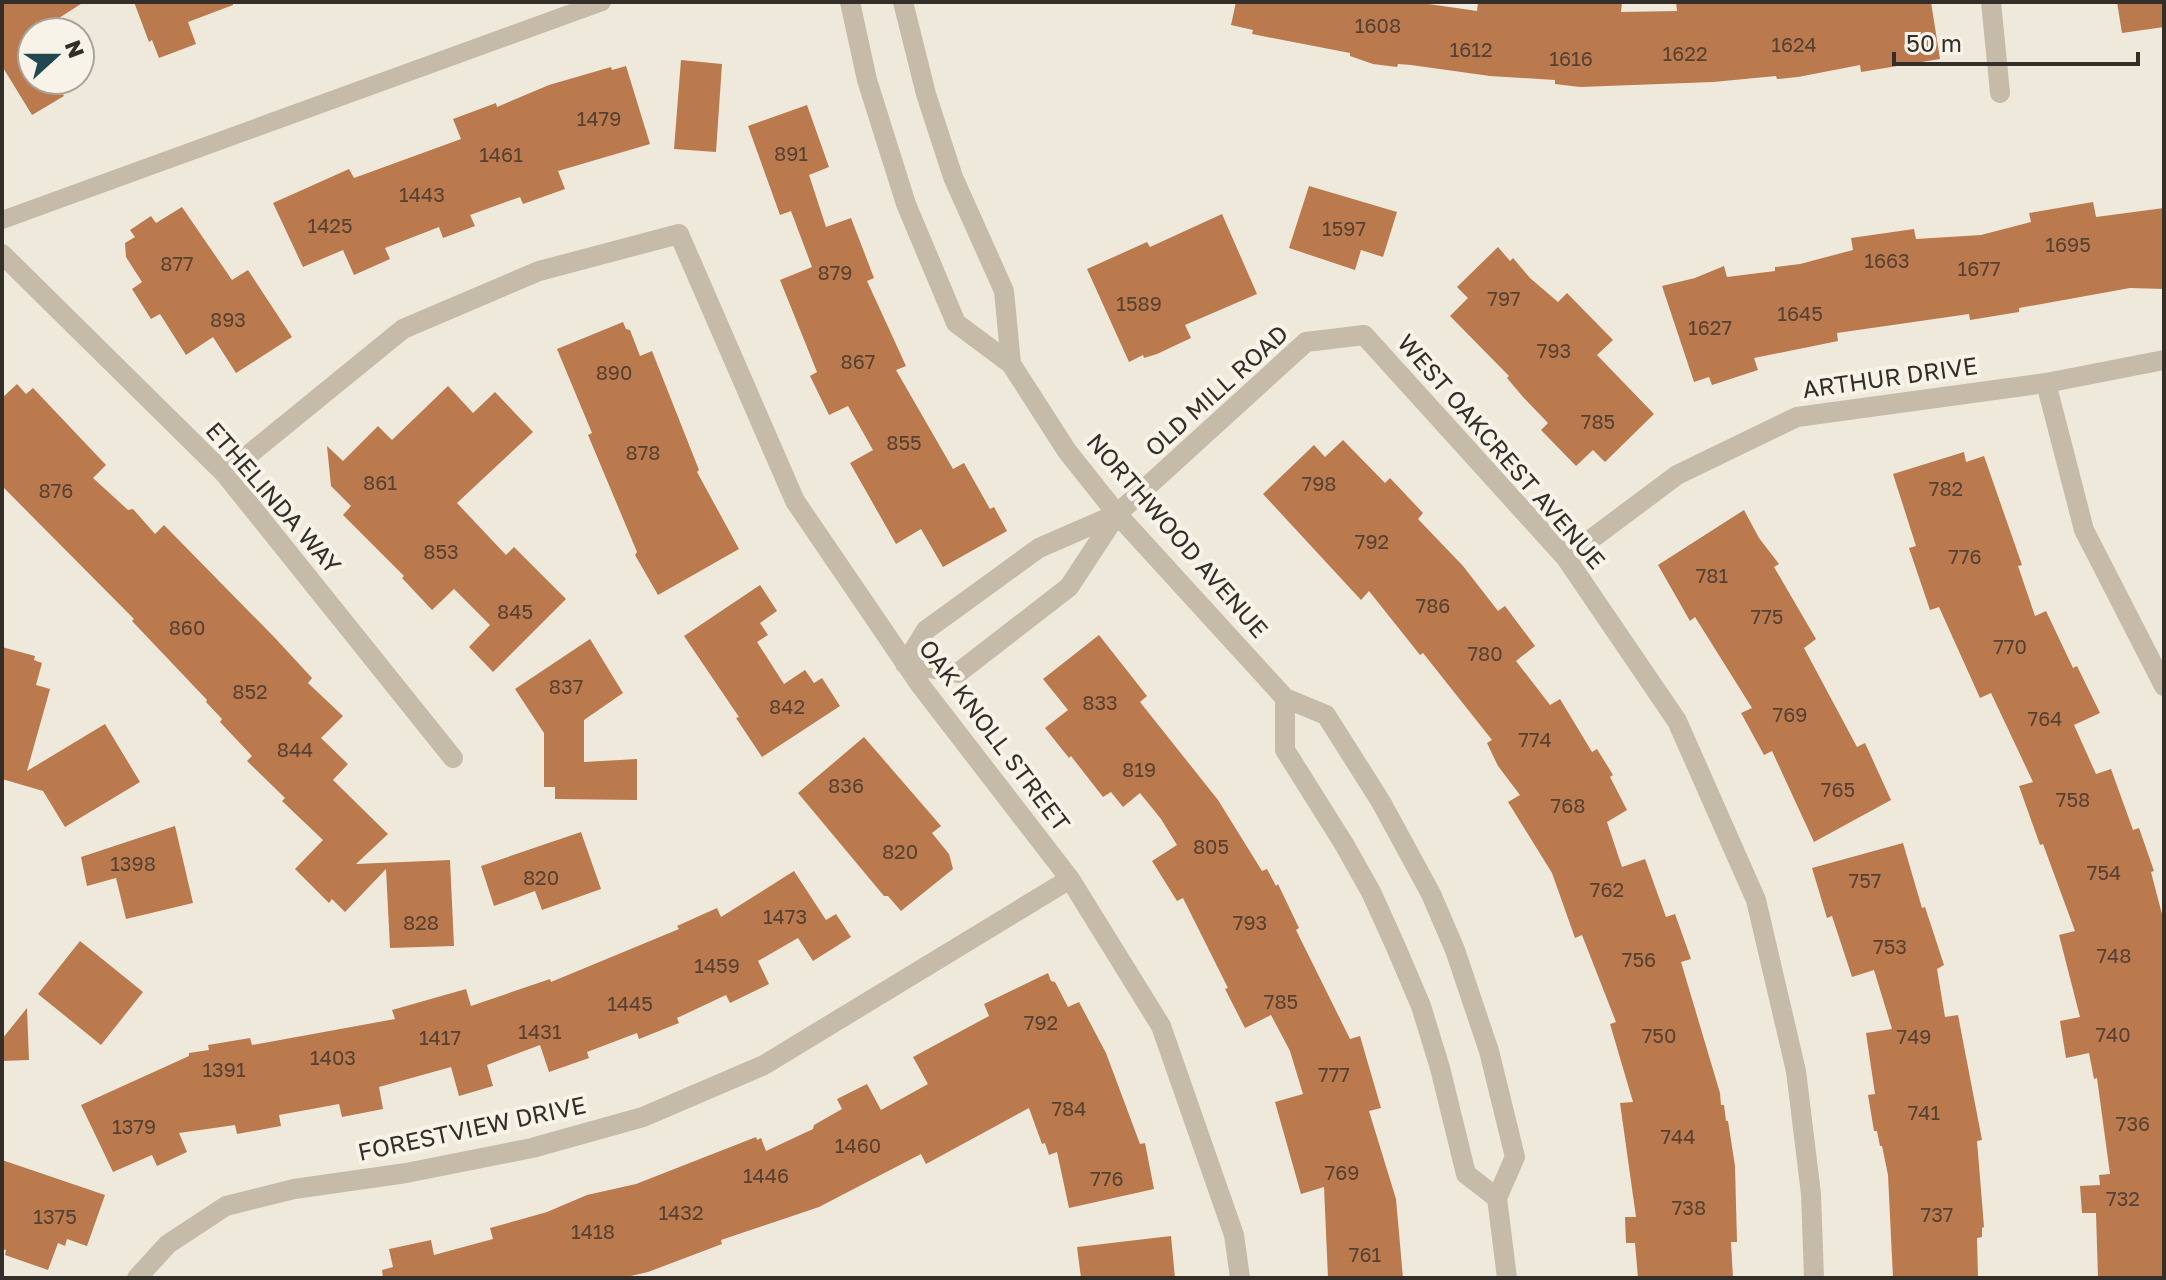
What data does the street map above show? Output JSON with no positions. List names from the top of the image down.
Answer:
{
  "streets": {
    "street": [
      "ARTHUR DRIVE",
      "OLD MILL ROAD",
      "WEST OAKCREST AVENUE",
      "ETHELINDA WAY",
      "NORTHWOOD AVENUE",
      "OAK KNOLL STREET",
      "FORESTVIEW DRIVE"
    ]
  },
  "crossings": [
    ["ARTHUR DRIVE", "WEST OAKCREST AVENUE"],
    ["OLD MILL ROAD", "WEST OAKCREST AVENUE"],
    ["OLD MILL ROAD", "NORTHWOOD AVENUE"],
    ["OLD MILL ROAD", "OAK KNOLL STREET"],
    ["ETHELINDA WAY", "OAK KNOLL STREET"],
    ["OAK KNOLL STREET", "FORESTVIEW DRIVE"]
  ],
  "house_numbers": [
    "1608",
    "1624",
    "1612",
    "1622",
    "1616",
    "1479",
    "891",
    "1461",
    "1443",
    "1425",
    "1597",
    "1695",
    "1663",
    "877",
    "1677",
    "879",
    "797",
    "1589",
    "1645",
    "893",
    "1627",
    "793",
    "867",
    "890",
    "785",
    "855",
    "878",
    "861",
    "798",
    "782",
    "876",
    "792",
    "853",
    "776",
    "781",
    "786",
    "845",
    "775",
    "860",
    "770",
    "780",
    "837",
    "852",
    "833",
    "842",
    "769",
    "764",
    "774",
    "844",
    "819",
    "836",
    "765",
    "758",
    "768",
    "805",
    "820",
    "1398",
    "754",
    "820",
    "757",
    "762",
    "1473",
    "828",
    "793",
    "753",
    "748",
    "756",
    "1459",
    "785",
    "1445",
    "792",
    "1431",
    "740",
    "750",
    "749",
    "1417",
    "1403",
    "1391",
    "777",
    "784",
    "741",
    "736",
    "1379",
    "744",
    "1460",
    "769",
    "1446",
    "776",
    "732",
    "738",
    "1432",
    "737",
    "1375",
    "1418",
    "761"
  ],
  "scale_bar": "50 m",
  "north": "right"
}
